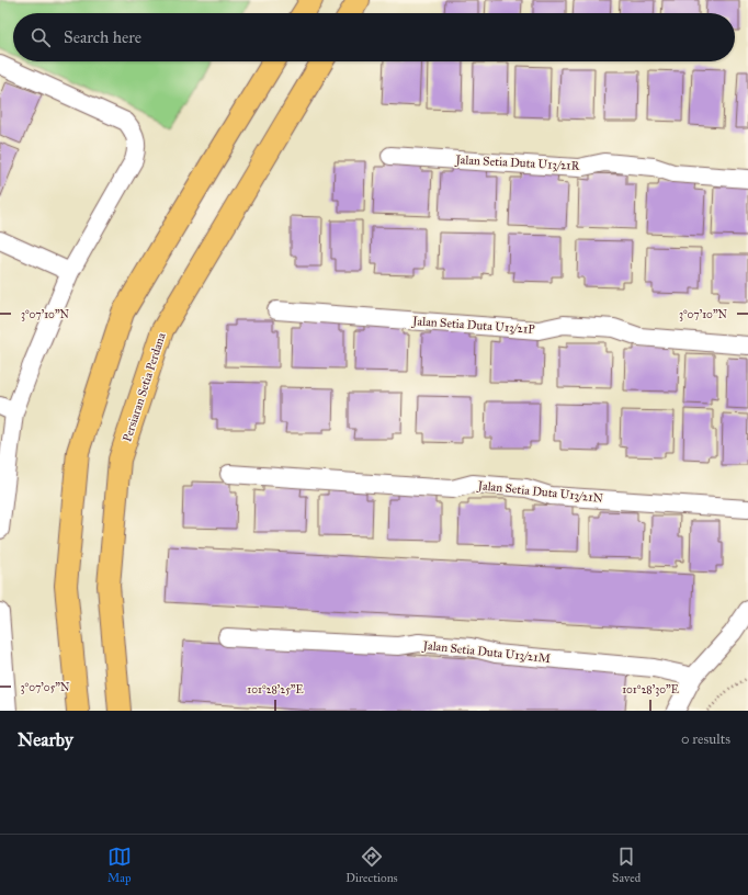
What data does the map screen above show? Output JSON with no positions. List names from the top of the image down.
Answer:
{
  "streets": {
    "main road": ["Persiaran Setia Perdana"],
    "street": [
      "Jalan Setia Duta U13/21R",
      "Jalan Setia Duta U13/21P",
      "Jalan Setia Duta U13/21N",
      "Jalan Setia Duta U13/21M"
    ]
  },
  "page": {
    "search": "Search here",
    "heading": ["Nearby", "0 results"],
    "nav": ["Map", "Directions", "Saved"]
  },
  "coordinates": [
    "3°07'10\"N",
    "3°07'05\"N",
    "101°28'25\"E",
    "101°28'30\"E"
  ]
}
